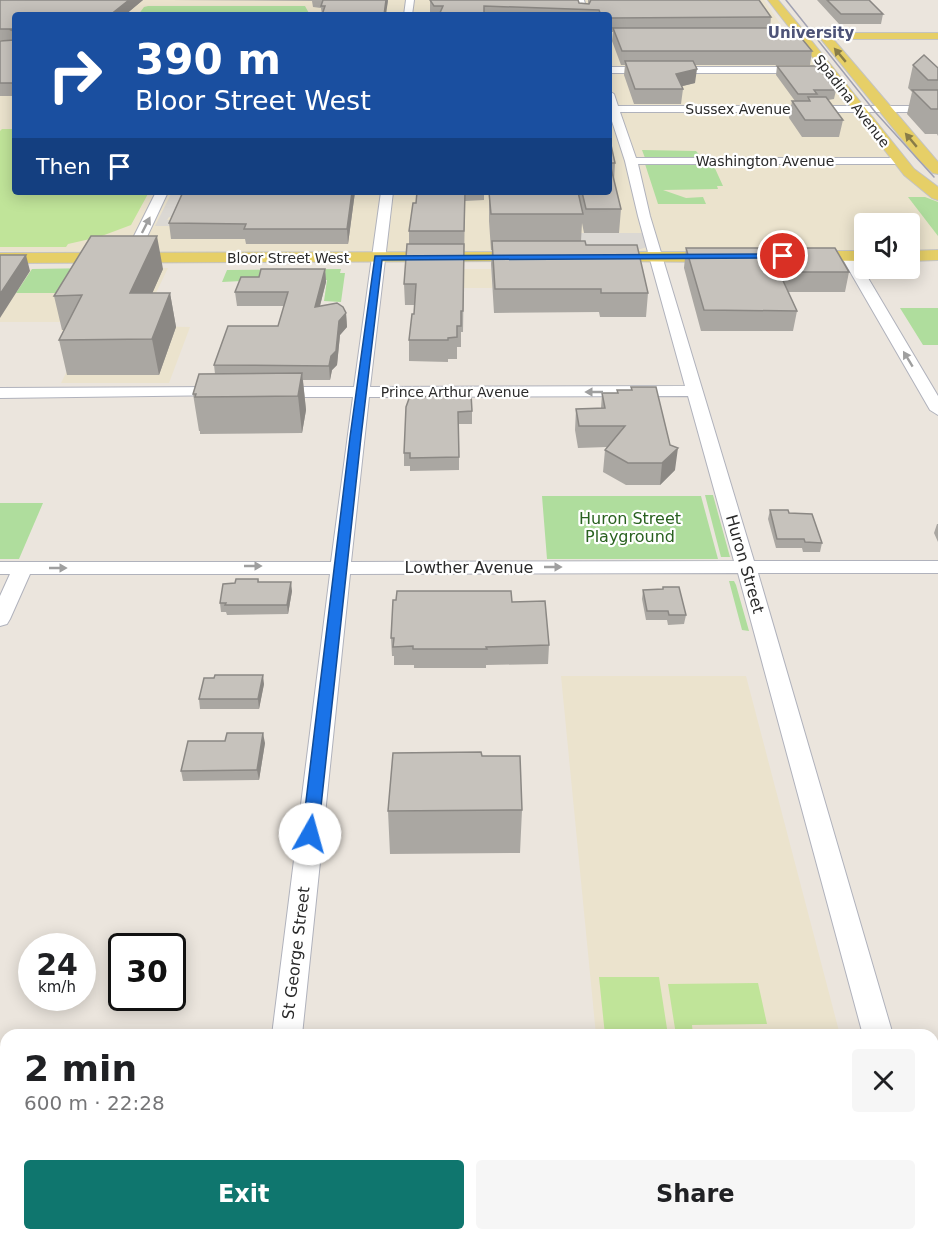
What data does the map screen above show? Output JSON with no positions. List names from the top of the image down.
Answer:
{
  "streets": {
    "main road": ["Spadina Avenue", "Bloor Street West"],
    "street": [
      "Sussex Avenue",
      "Washington Avenue",
      "Prince Arthur Avenue",
      "Huron Street",
      "Lowther Avenue",
      "St George Street"
    ]
  },
  "crossings": [
    ["Spadina Avenue", "Sussex Avenue"],
    ["Spadina Avenue", "Washington Avenue"],
    ["Washington Avenue", "Huron Street"],
    ["Bloor Street West", "St George Street"],
    ["Prince Arthur Avenue", "Huron Street"],
    ["Prince Arthur Avenue", "St George Street"],
    ["Huron Street", "Lowther Avenue"],
    ["Lowther Avenue", "St George Street"]
  ],
  "one_way": ["Prince Arthur Avenue", "Lowther Avenue"],
  "districts": ["University"],
  "parks": ["Huron Street Playground"],
  "page": {
    "turn": ["390 m", "Bloor Street West"],
    "then": "Then",
    "speed": "24 km/h",
    "limit": "30",
    "heading": ["2 min", "600 m · 22:28"],
    "buttons": ["Exit", "Share"]
  }
}
